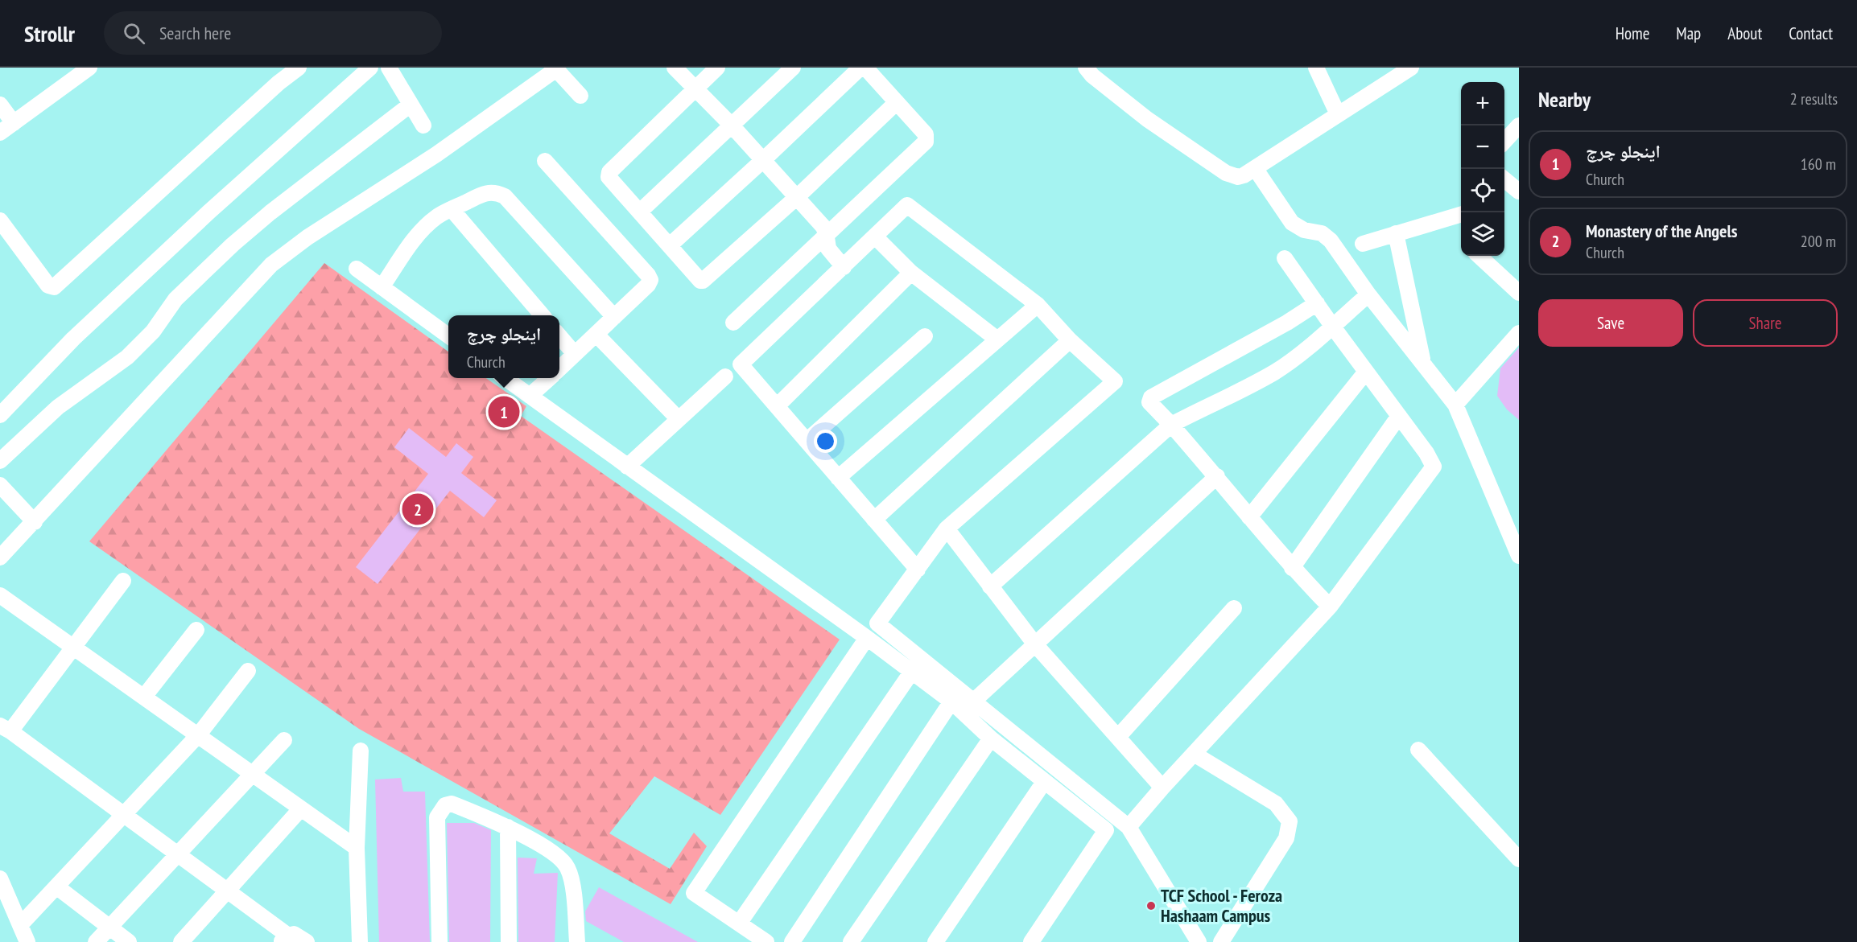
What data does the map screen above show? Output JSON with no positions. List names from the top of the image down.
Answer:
{
  "places": ["TCF School - Feroza Hashaam Campus"],
  "page": {
    "header": "Strollr",
    "search": "Search here",
    "nav": [
      "Home",
      "Map",
      "About",
      "Contact"
    ],
    "heading": ["Nearby", "2 results"],
    "map_buttons": ["+", "−"],
    "list": [
      {
        "mark": "1",
        "name": "اینجلو چرچ",
        "note": "Church",
        "value": "160 m"
      },
      {
        "mark": "2",
        "name": "Monastery of the Angels",
        "note": "Church",
        "value": "200 m"
      }
    ],
    "buttons": ["Save", "Share"],
    "popup": ["اینجلو چرچ", "Church"],
    "pins": ["1", "2"]
  }
}
